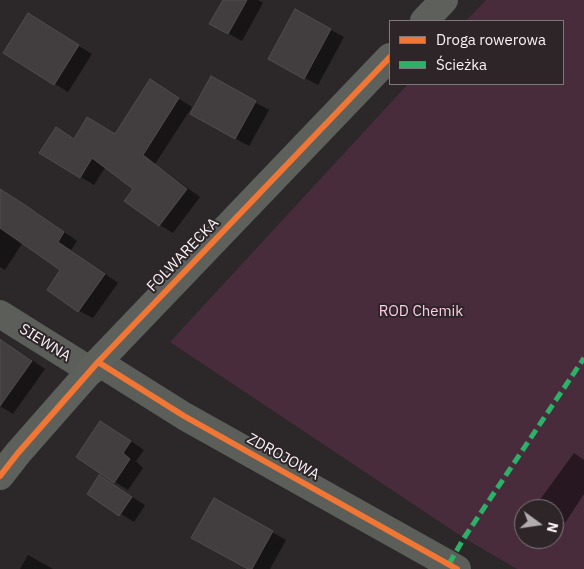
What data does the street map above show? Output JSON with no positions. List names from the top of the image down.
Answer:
{
  "streets": {
    "street": ["FOLWARECKA", "SIEWNA", "ZDROJOWA"]
  },
  "crossings": [
    ["FOLWARECKA", "SIEWNA"],
    ["FOLWARECKA", "ZDROJOWA"],
    ["SIEWNA", "ZDROJOWA"]
  ],
  "parks": ["ROD Chemik"],
  "legend": ["Droga rowerowa", "Ścieżka"],
  "north": "right"
}
